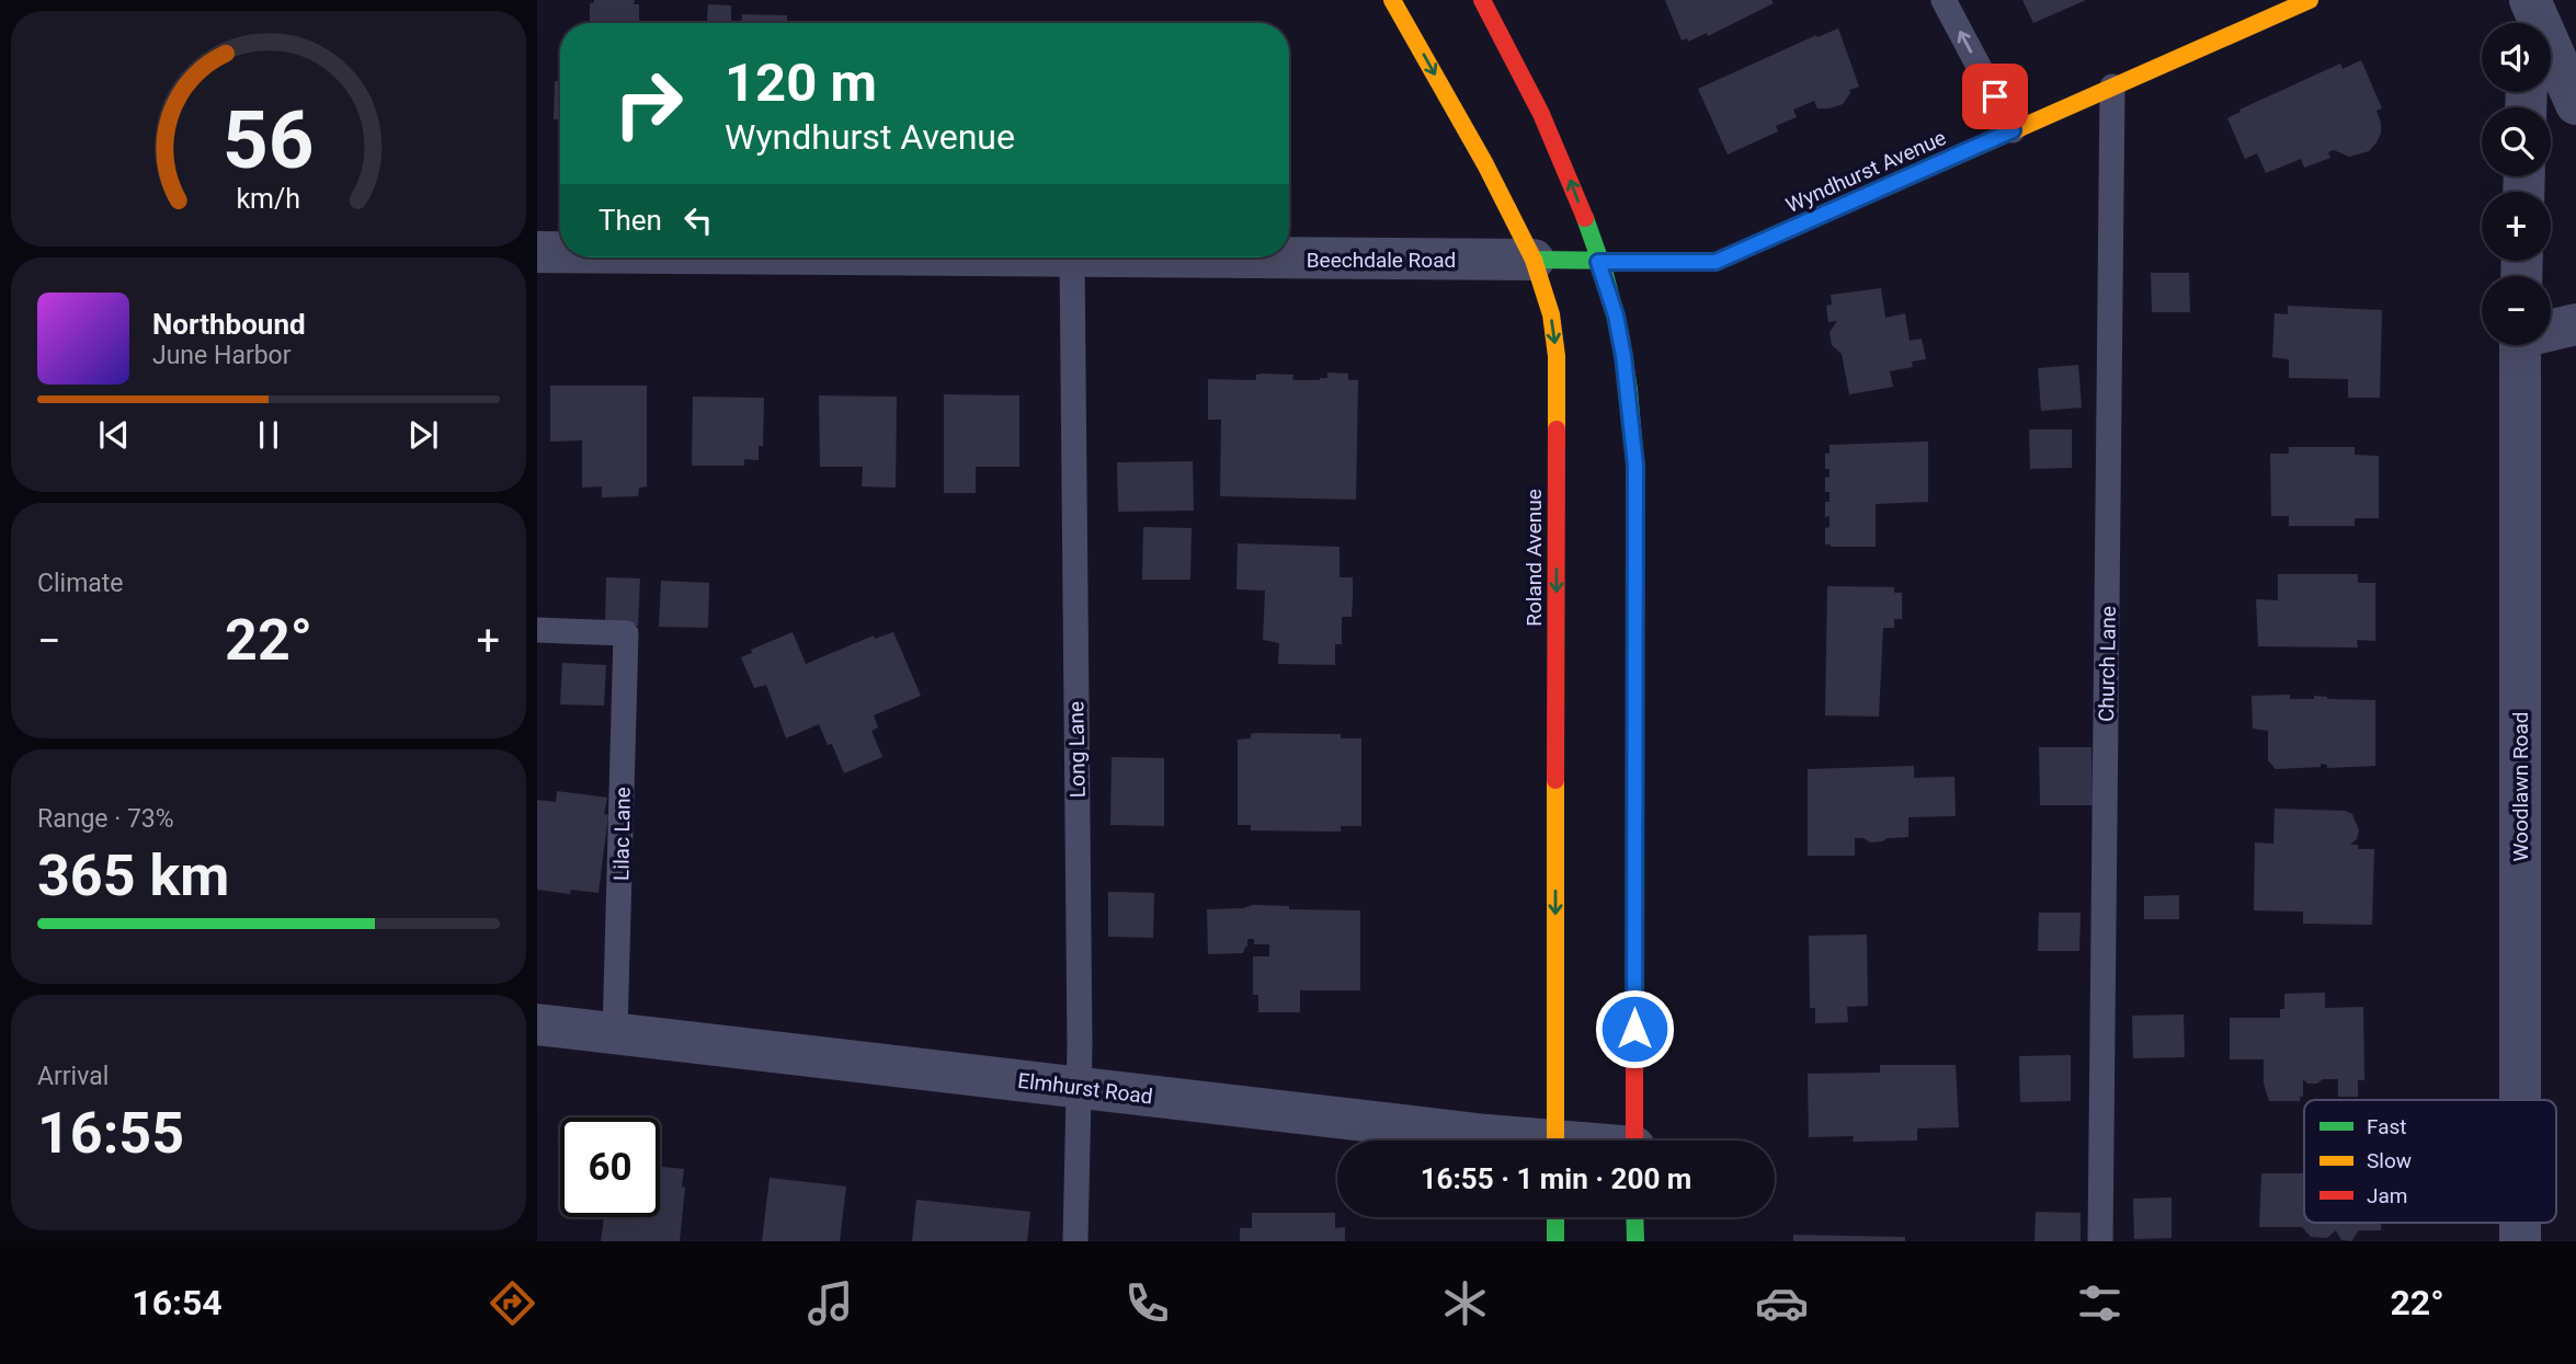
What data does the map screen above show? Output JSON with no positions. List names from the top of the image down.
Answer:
{
  "streets": {
    "main road": ["Wyndhurst Avenue", "Roland Avenue"],
    "street": ["Beechdale Road", "Woodlawn Road", "Elmhurst Road"],
    "lane": ["Church Lane", "Long Lane", "Lilac Lane"]
  },
  "crossings": [
    ["Wyndhurst Avenue", "Beechdale Road"],
    ["Wyndhurst Avenue", "Roland Avenue"],
    ["Wyndhurst Avenue", "Church Lane"],
    ["Beechdale Road", "Roland Avenue"],
    ["Beechdale Road", "Long Lane"],
    ["Long Lane", "Elmhurst Road"],
    ["Lilac Lane", "Elmhurst Road"]
  ],
  "legend": ["Fast", "Slow", "Jam"],
  "page": {
    "map_buttons": ["+", "−"],
    "turn": ["120 m", "Wyndhurst Avenue"],
    "then": "Then",
    "song": ["Northbound", "June Harbor"],
    "tile": [
      "Climate",
      ["Range · 73%", "365 km"],
      ["Arrival", "16:55"]
    ],
    "heat": ["−", "22°", "+"],
    "limit": "60",
    "trip": "16:55 · 1 min · 200 m",
    "tabs": ["16:54", "22°"],
    "gauge": ["56", "km/h"]
  }
}
